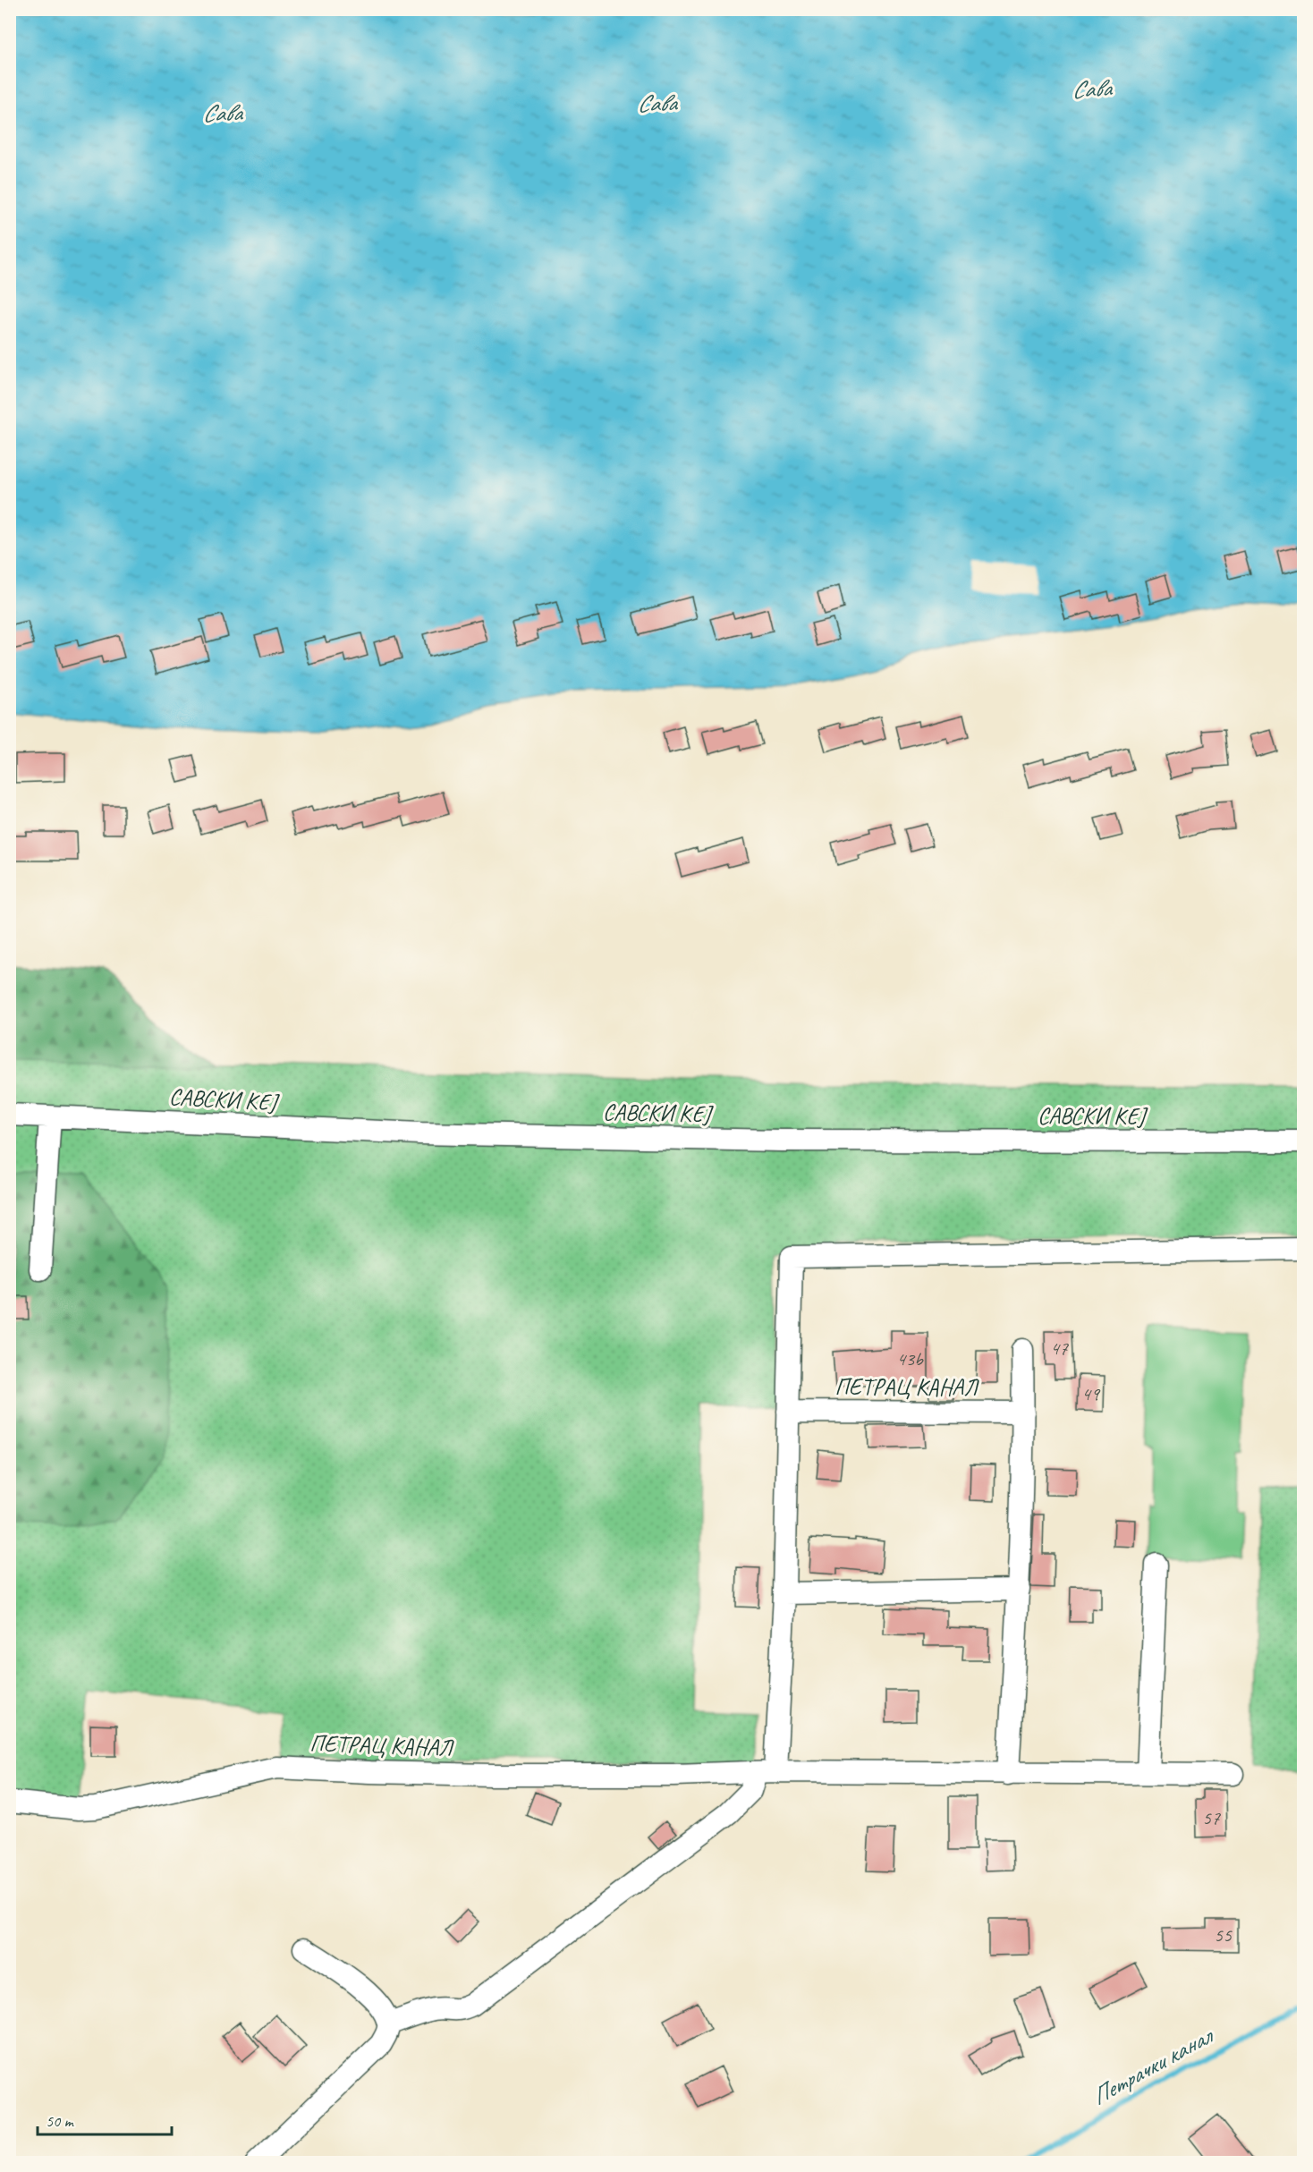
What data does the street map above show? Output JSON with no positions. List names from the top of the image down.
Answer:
{
  "streets": {
    "street": ["САВСКИ КЕЈ", "ПЕТРАЦ КАНАЛ"]
  },
  "water": ["Сава", "Петрачки канал"],
  "house_numbers": [
    "47",
    "43b",
    "49",
    "57",
    "55"
  ],
  "scale_bar": "50 m"
}
